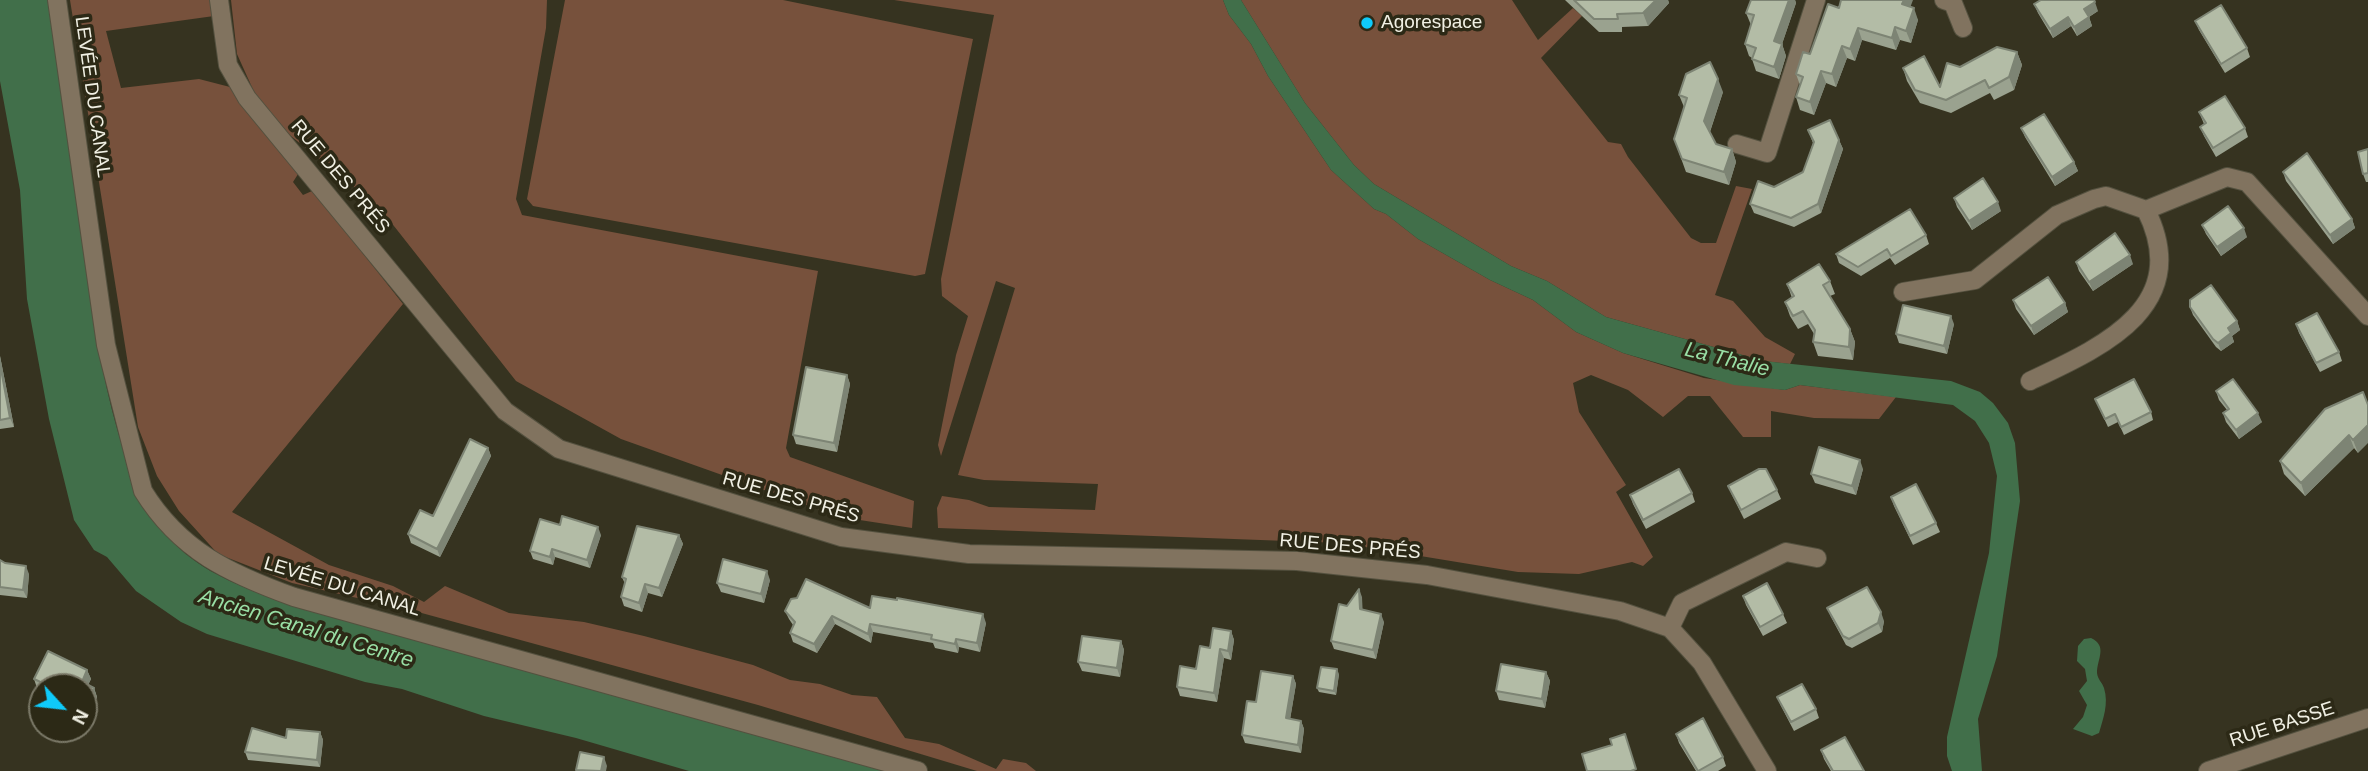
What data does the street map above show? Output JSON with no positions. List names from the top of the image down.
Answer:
{
  "streets": {
    "street": ["LEVÉE DU CANAL", "RUE DES PRÉS", "RUE BASSE"]
  },
  "water": ["La Thalie", "Ancien Canal du Centre"],
  "places": ["Agorespace"],
  "north": "bottom right"
}
